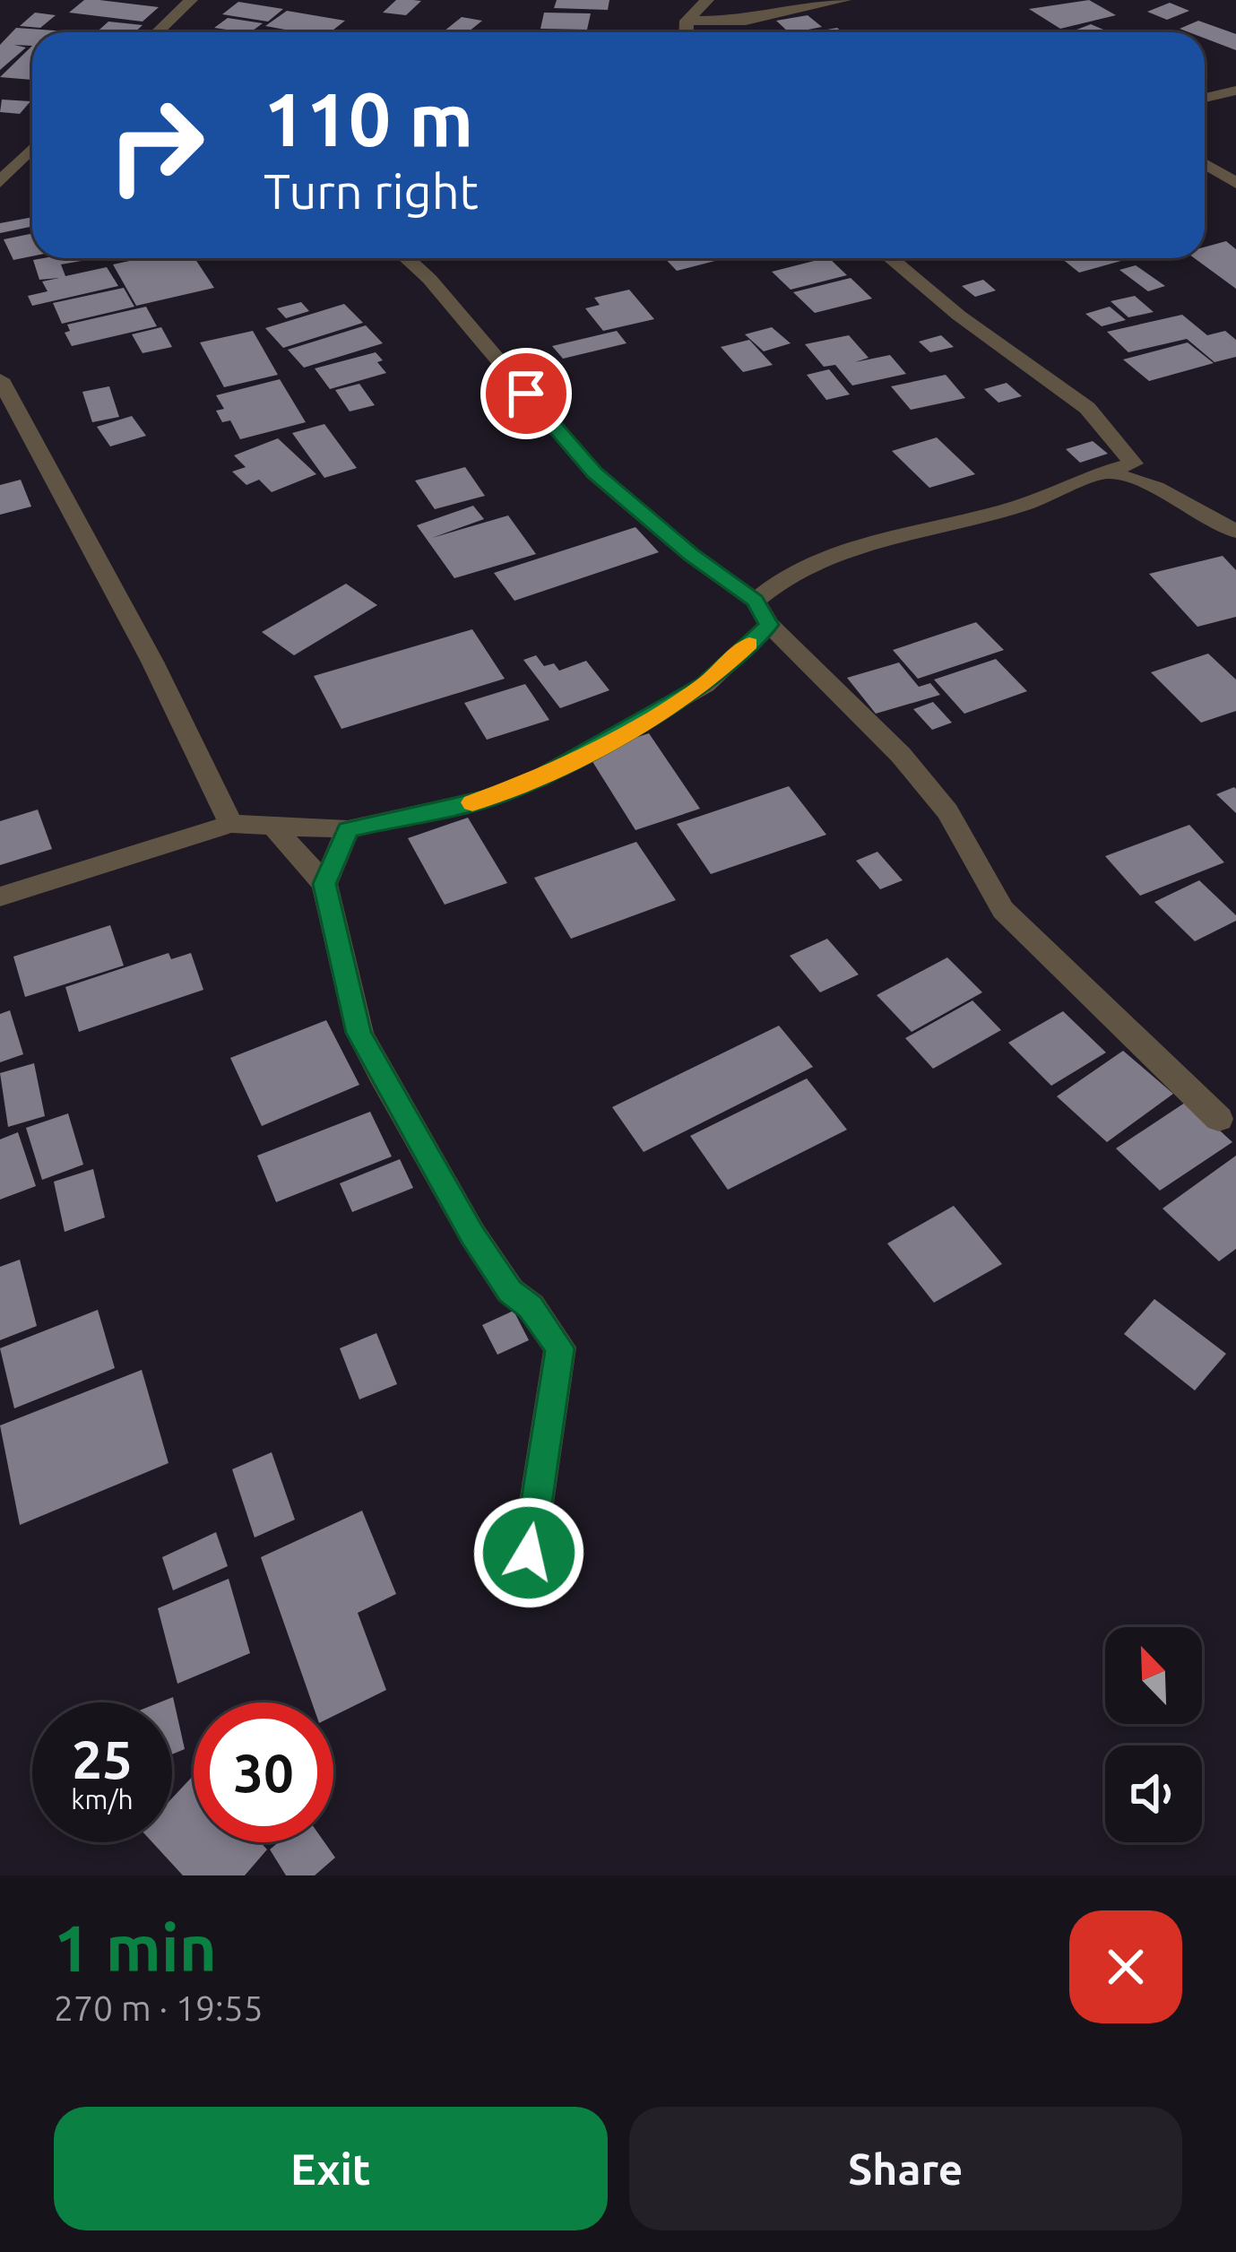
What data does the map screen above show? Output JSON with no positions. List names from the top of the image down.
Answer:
{
  "north": "top left",
  "page": {
    "turn": ["110 m", "Turn right"],
    "speed": "25 km/h",
    "limit": "30",
    "heading": ["1 min", "270 m · 19:55"],
    "buttons": ["Exit", "Share"]
  }
}
